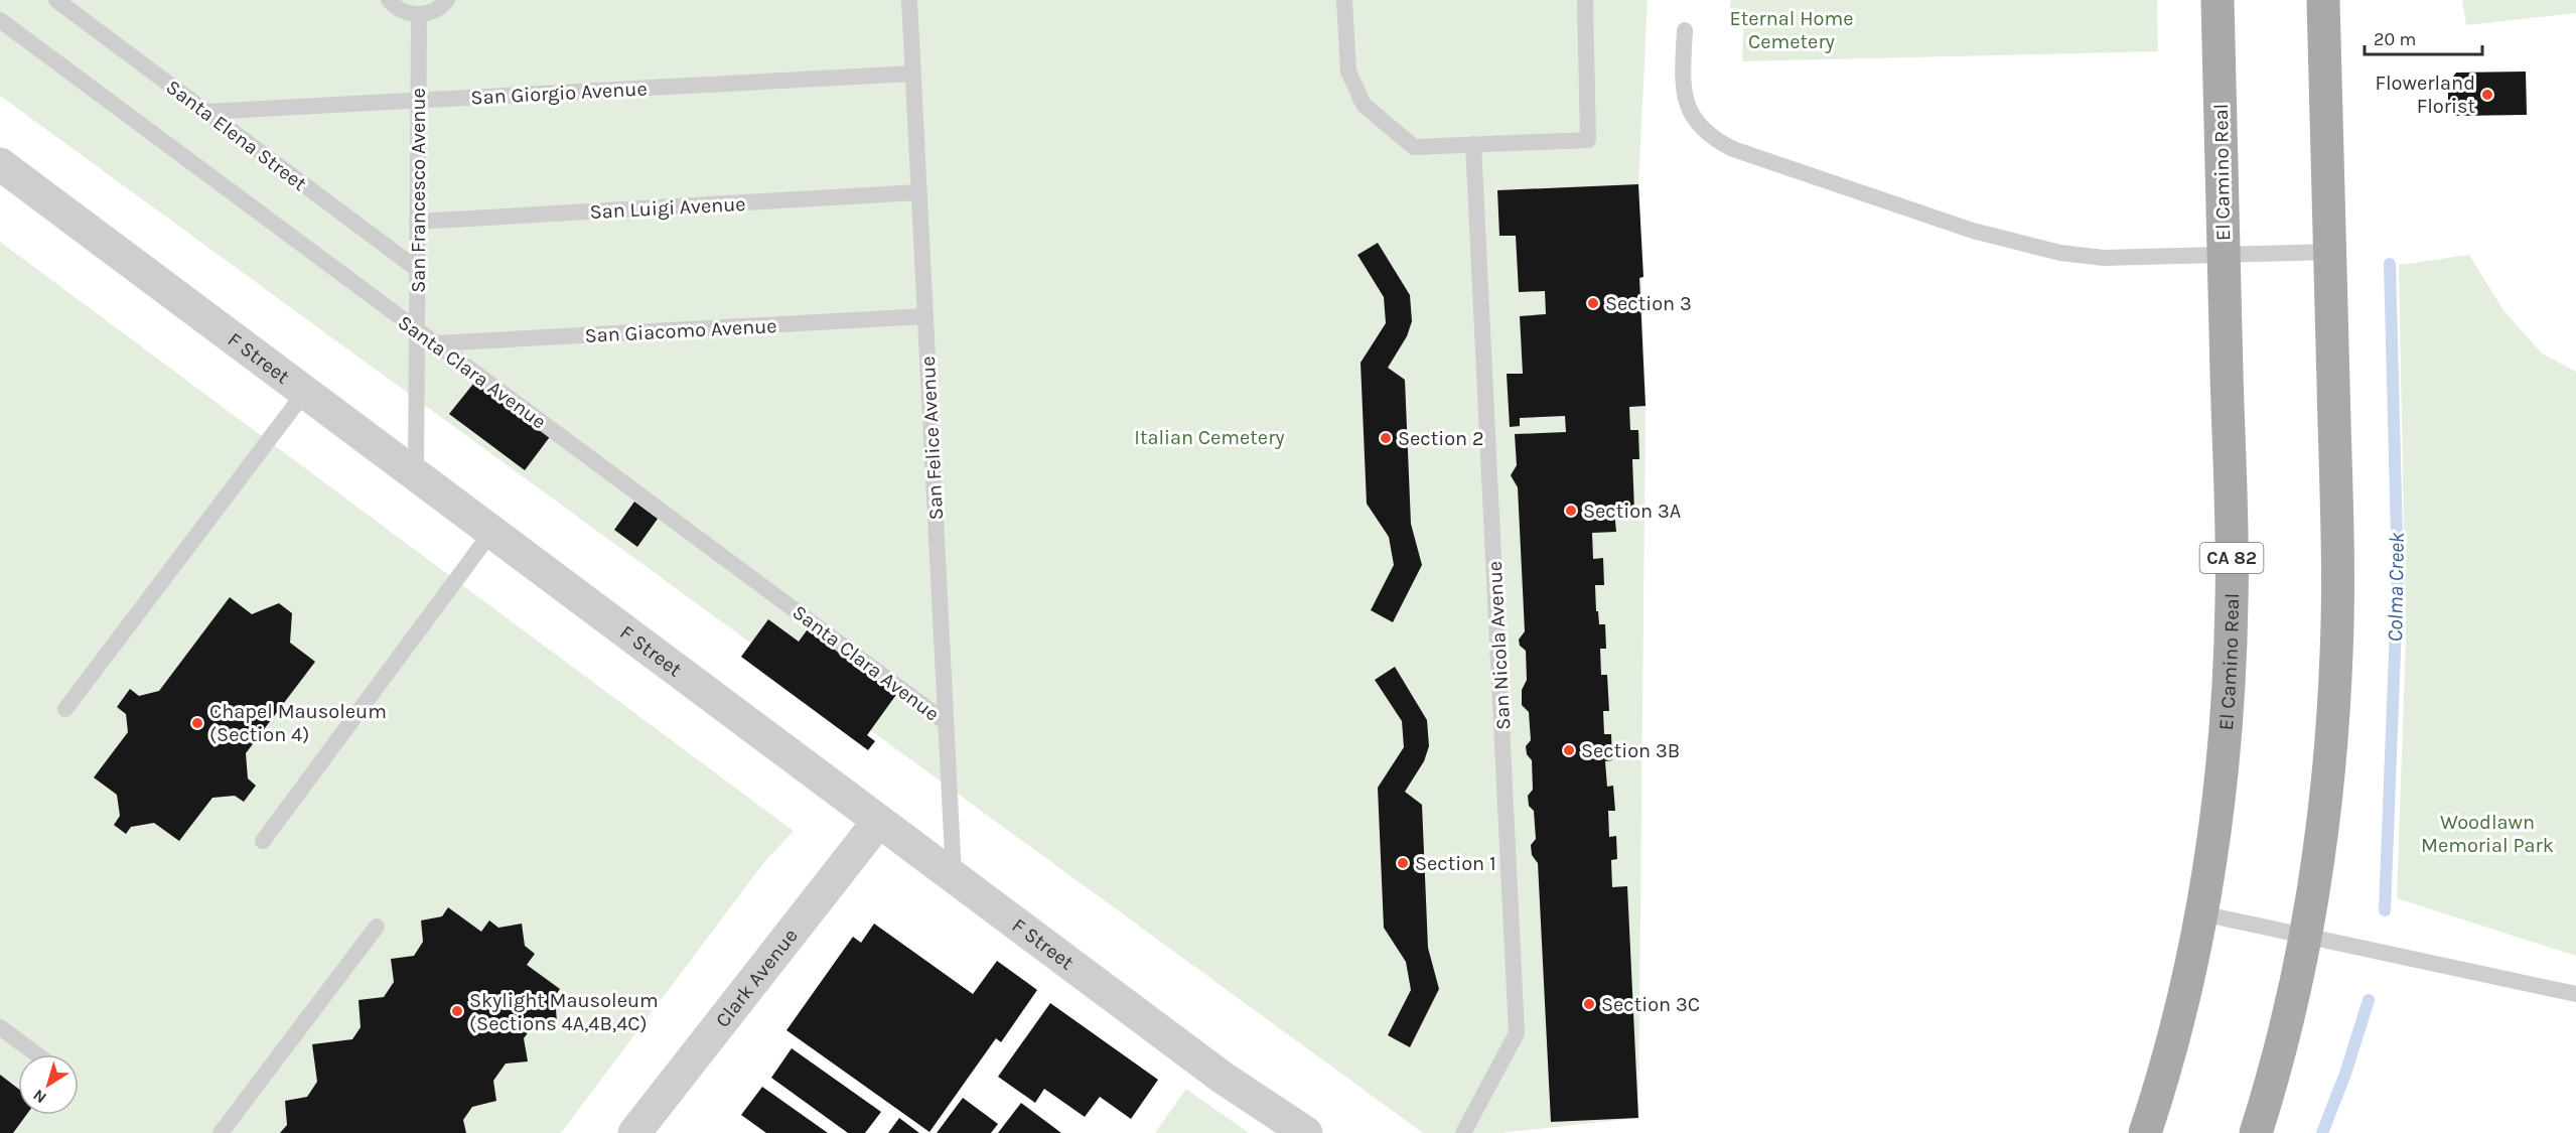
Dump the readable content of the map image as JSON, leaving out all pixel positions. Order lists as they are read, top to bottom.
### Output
{
  "streets": {
    "main road": ["El Camino Real", "CA 82"],
    "street": ["F Street", "Clark Avenue"],
    "lane": [
      "San Giorgio Avenue",
      "Santa Elena Street",
      "San Francesco Avenue",
      "San Luigi Avenue",
      "San Giacomo Avenue",
      "Santa Clara Avenue",
      "San Felice Avenue",
      "San Nicola Avenue"
    ]
  },
  "crossings": [
    ["San Giorgio Avenue", "Santa Elena Street"],
    ["San Giorgio Avenue", "San Francesco Avenue"],
    ["San Giorgio Avenue", "San Felice Avenue"],
    ["Santa Elena Street", "San Francesco Avenue"],
    ["San Francesco Avenue", "San Luigi Avenue"],
    ["San Francesco Avenue", "F Street"],
    ["San Francesco Avenue", "Santa Clara Avenue"],
    ["San Luigi Avenue", "San Felice Avenue"],
    ["San Giacomo Avenue", "Santa Clara Avenue"],
    ["San Giacomo Avenue", "San Felice Avenue"],
    ["F Street", "San Felice Avenue"],
    ["F Street", "Clark Avenue"],
    ["Santa Clara Avenue", "San Felice Avenue"]
  ],
  "water": ["Colma Creek"],
  "parks": ["Eternal Home Cemetery", "Italian Cemetery", "Woodlawn Memorial Park"],
  "places": [
    "Flowerland Florist",
    "Section 3",
    "Section 2",
    "Section 3A",
    "Chapel Mausoleum (Section 4)",
    "Section 3B",
    "Section 1",
    "Section 3C",
    "Skylight Mausoleum (Sections 4A,4B,4C)"
  ],
  "scale_bar": "20 m",
  "north": "bottom left"
}
